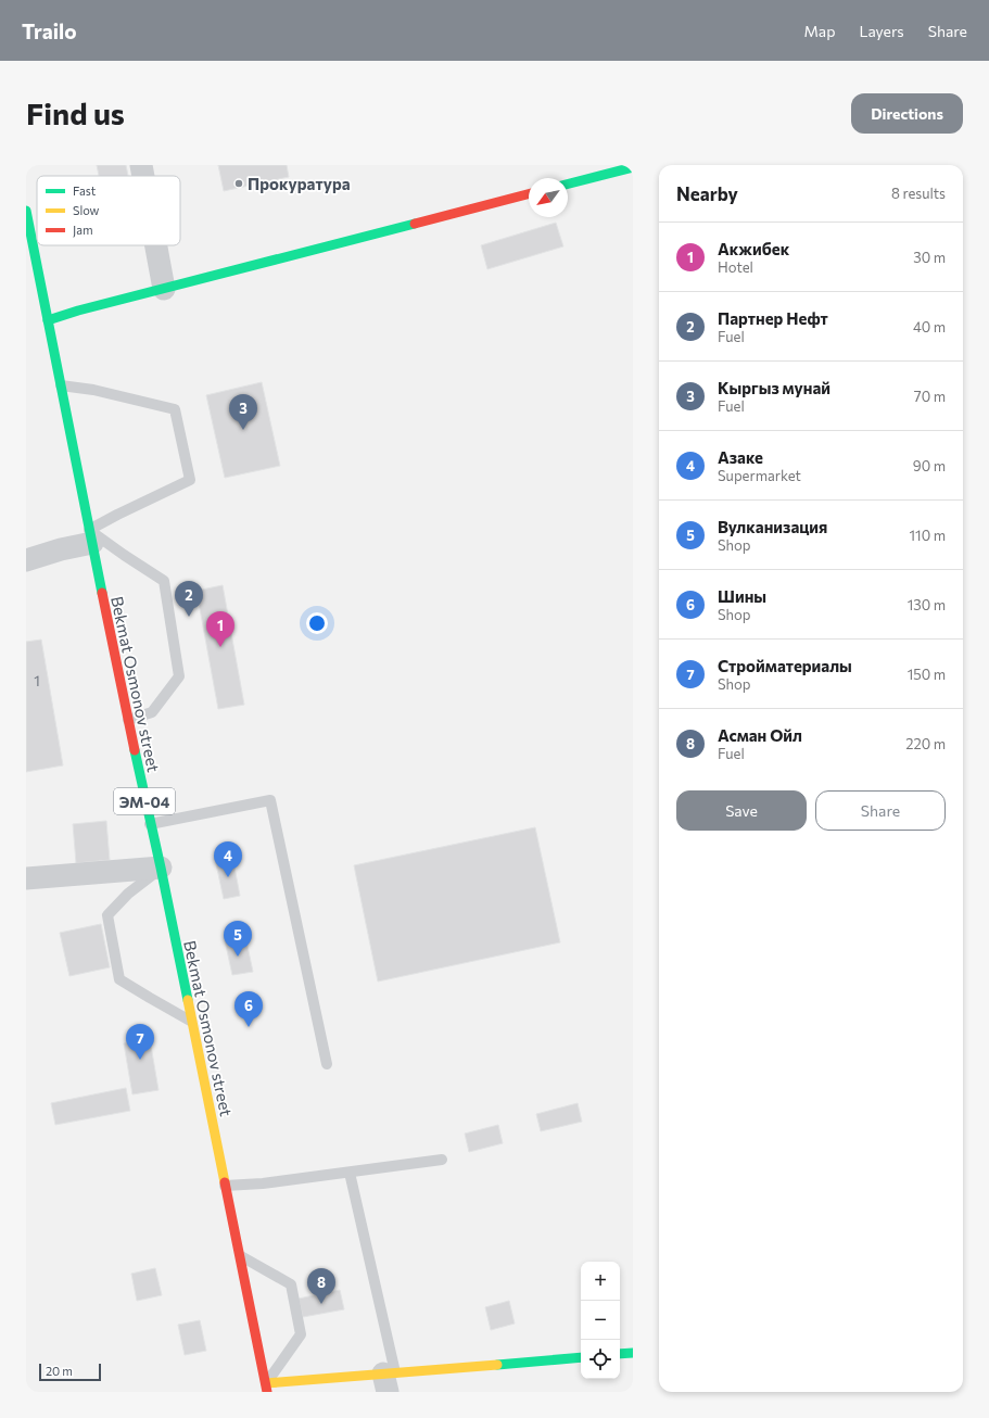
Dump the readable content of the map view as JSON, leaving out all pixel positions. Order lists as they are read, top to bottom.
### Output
{
  "streets": {
    "main road": ["Bekmat Osmonov street", "ЭМ-04"]
  },
  "places": ["Прокуратура"],
  "house_numbers": ["1"],
  "legend": ["Fast", "Slow", "Jam"],
  "scale_bar": "20 m",
  "north": "bottom left",
  "page": {
    "header": "Trailo",
    "nav": ["Map", "Layers", "Share"],
    "buttons": [
      "Directions",
      ["Save", "Share"]
    ],
    "title": "Find us",
    "heading": ["Nearby", "8 results"],
    "list": [
      {
        "mark": "1",
        "name": "Акжибек",
        "note": "Hotel",
        "value": "30 m"
      },
      {
        "mark": "2",
        "name": "Партнер Нефт",
        "note": "Fuel",
        "value": "40 m"
      },
      {
        "mark": "3",
        "name": "Кыргыз мунай",
        "note": "Fuel",
        "value": "70 m"
      },
      {
        "mark": "4",
        "name": "Азаке",
        "note": "Supermarket",
        "value": "90 m"
      },
      {
        "mark": "5",
        "name": "Вулканизация",
        "note": "Shop",
        "value": "110 m"
      },
      {
        "mark": "6",
        "name": "Шины",
        "note": "Shop",
        "value": "130 m"
      },
      {
        "mark": "7",
        "name": "Стройматериалы",
        "note": "Shop",
        "value": "150 m"
      },
      {
        "mark": "8",
        "name": "Асман Ойл",
        "note": "Fuel",
        "value": "220 m"
      }
    ],
    "pins": [
      "3",
      "2",
      "1",
      "4",
      "5",
      "6",
      "7",
      "8"
    ],
    "map_buttons": ["+", "−"],
    "scale": "20 m"
  }
}
